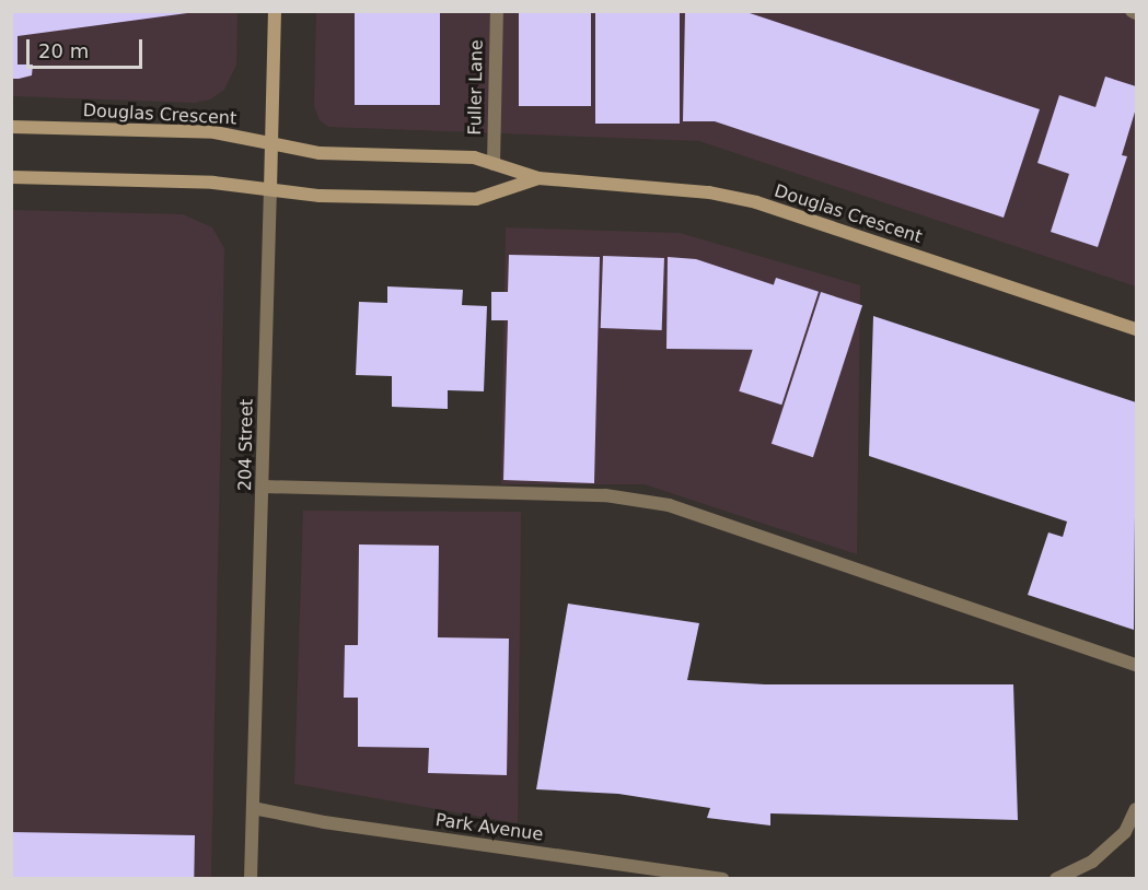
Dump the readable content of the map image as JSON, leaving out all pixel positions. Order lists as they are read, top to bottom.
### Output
{
  "streets": {
    "main road": ["Douglas Crescent", "204 Street"],
    "street": ["Fuller Lane", "Park Avenue"]
  },
  "crossings": [
    ["Fuller Lane", "Douglas Crescent"],
    ["Douglas Crescent", "204 Street"],
    ["204 Street", "Park Avenue"]
  ],
  "scale_bar": "20 m"
}
